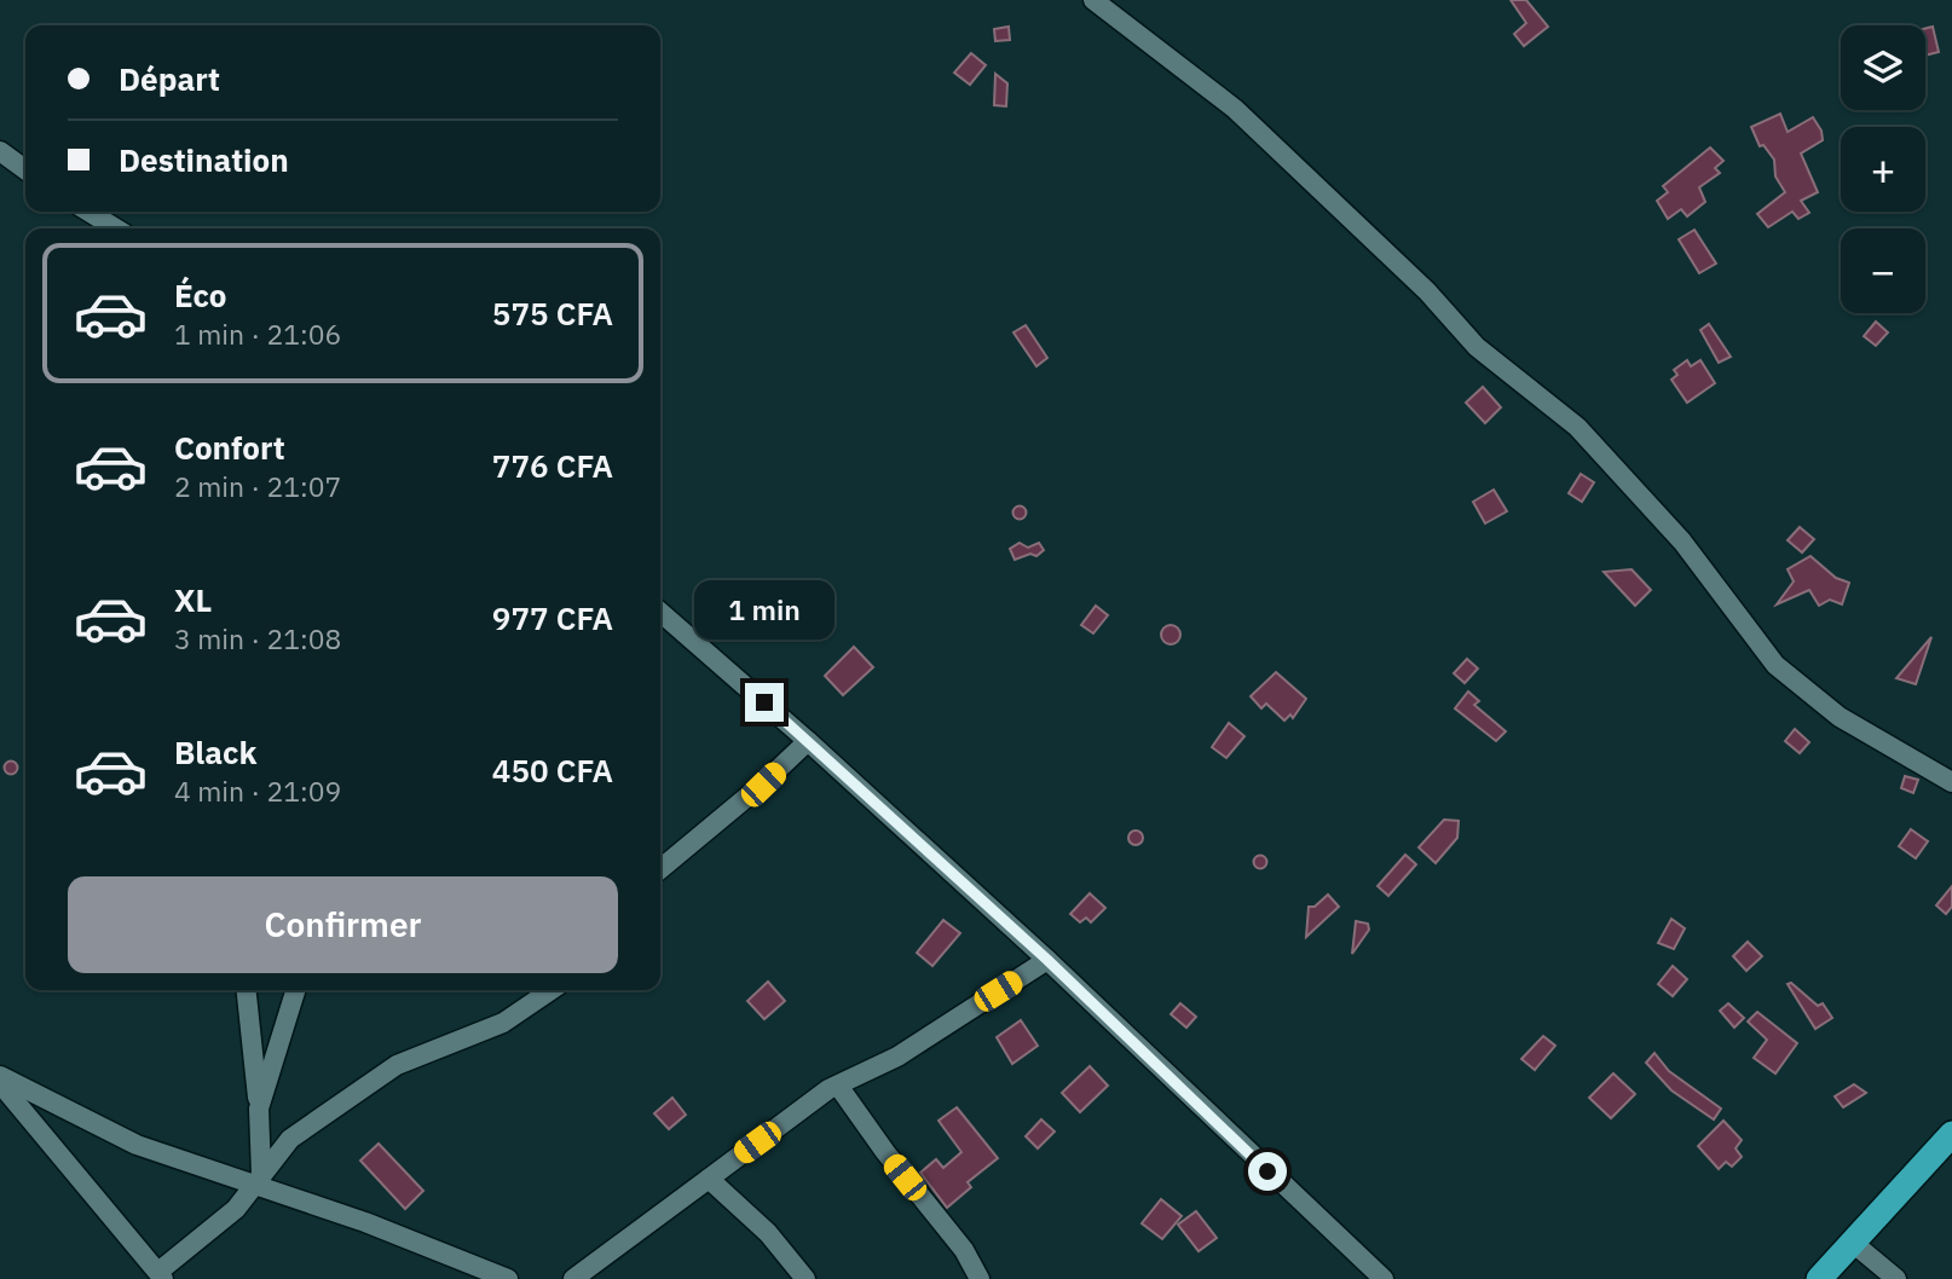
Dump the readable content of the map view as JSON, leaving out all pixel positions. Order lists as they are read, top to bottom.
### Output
{
  "page": {
    "map_buttons": ["+", "−"],
    "banner": ["Départ", "Destination"],
    "list": [
      {
        "name": "Éco",
        "note": "1 min · 21:06",
        "value": "575 CFA"
      },
      {
        "name": "Confort",
        "note": "2 min · 21:07",
        "value": "776 CFA"
      },
      {
        "name": "XL",
        "note": "3 min · 21:08",
        "value": "977 CFA"
      },
      {
        "name": "Black",
        "note": "4 min · 21:09",
        "value": "450 CFA"
      }
    ],
    "bubble": "1 min",
    "buttons": "Confirmer"
  }
}
